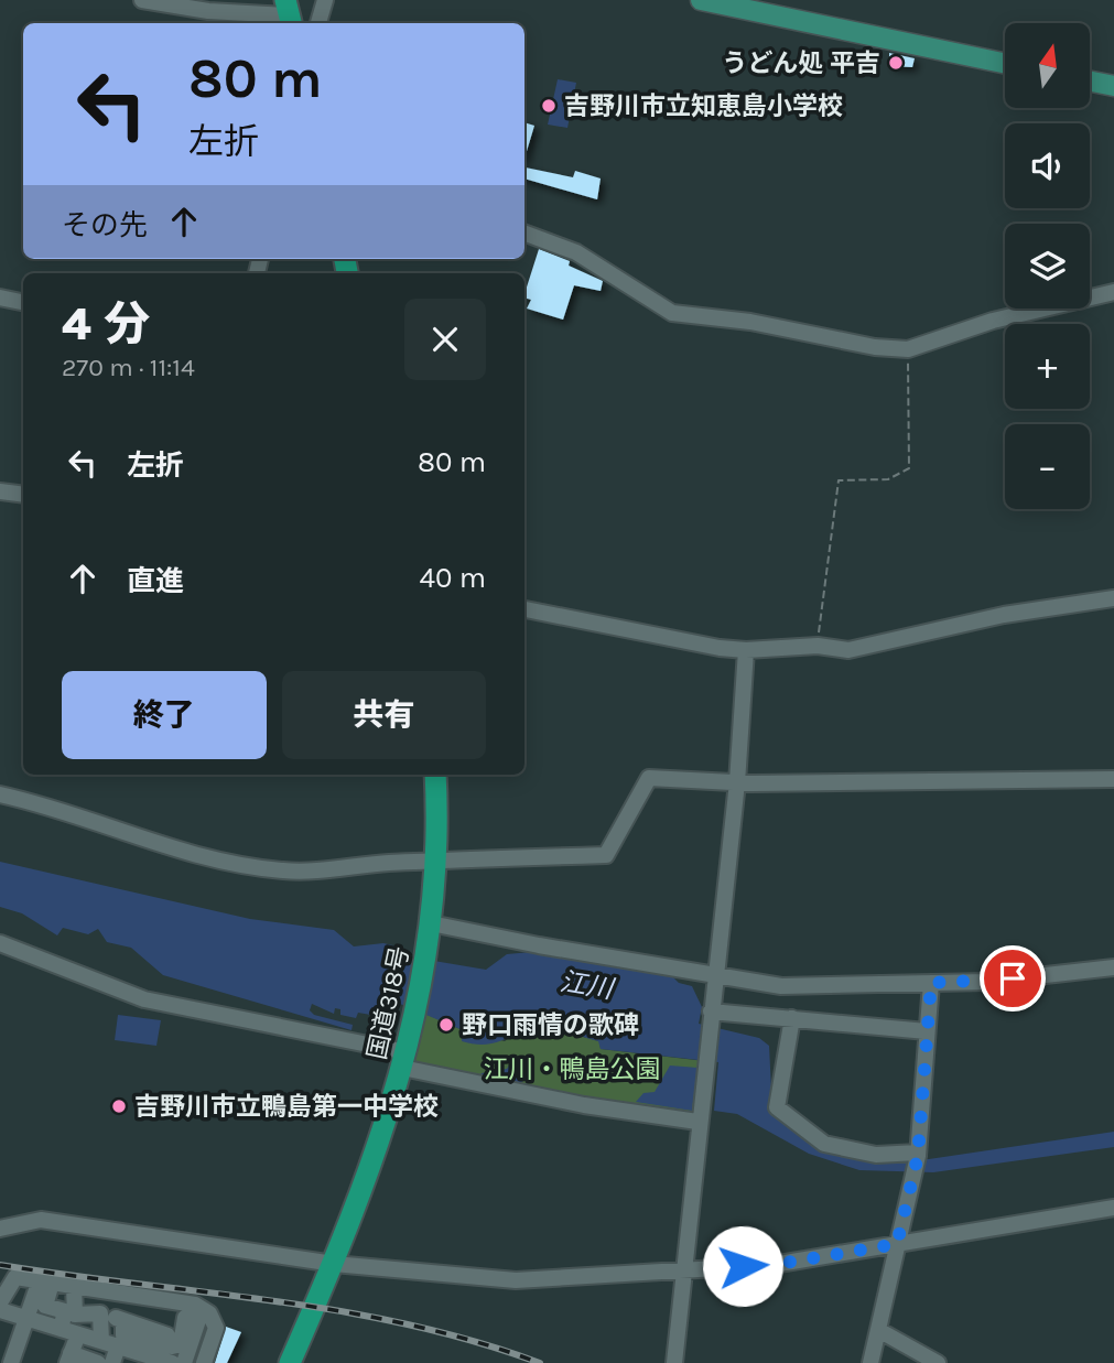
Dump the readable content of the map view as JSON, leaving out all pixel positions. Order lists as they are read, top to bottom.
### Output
{
  "streets": {
    "highway": ["国道318号"]
  },
  "water": ["江川"],
  "parks": ["江川・鴨島公園"],
  "places": [
    "うどん処 平吉",
    "吉野川市立知恵島小学校",
    "野口雨情の歌碑",
    "吉野川市立鴨島第一中学校"
  ],
  "north": "top",
  "page": {
    "map_buttons": ["+", "−"],
    "turn": ["80 m", "左折"],
    "then": "その先",
    "heading": ["4 分", "270 m · 11:14"],
    "list": [
      {
        "name": "左折",
        "value": "80 m"
      },
      {
        "name": "直進",
        "value": "40 m"
      }
    ],
    "buttons": ["終了", "共有"]
  }
}
